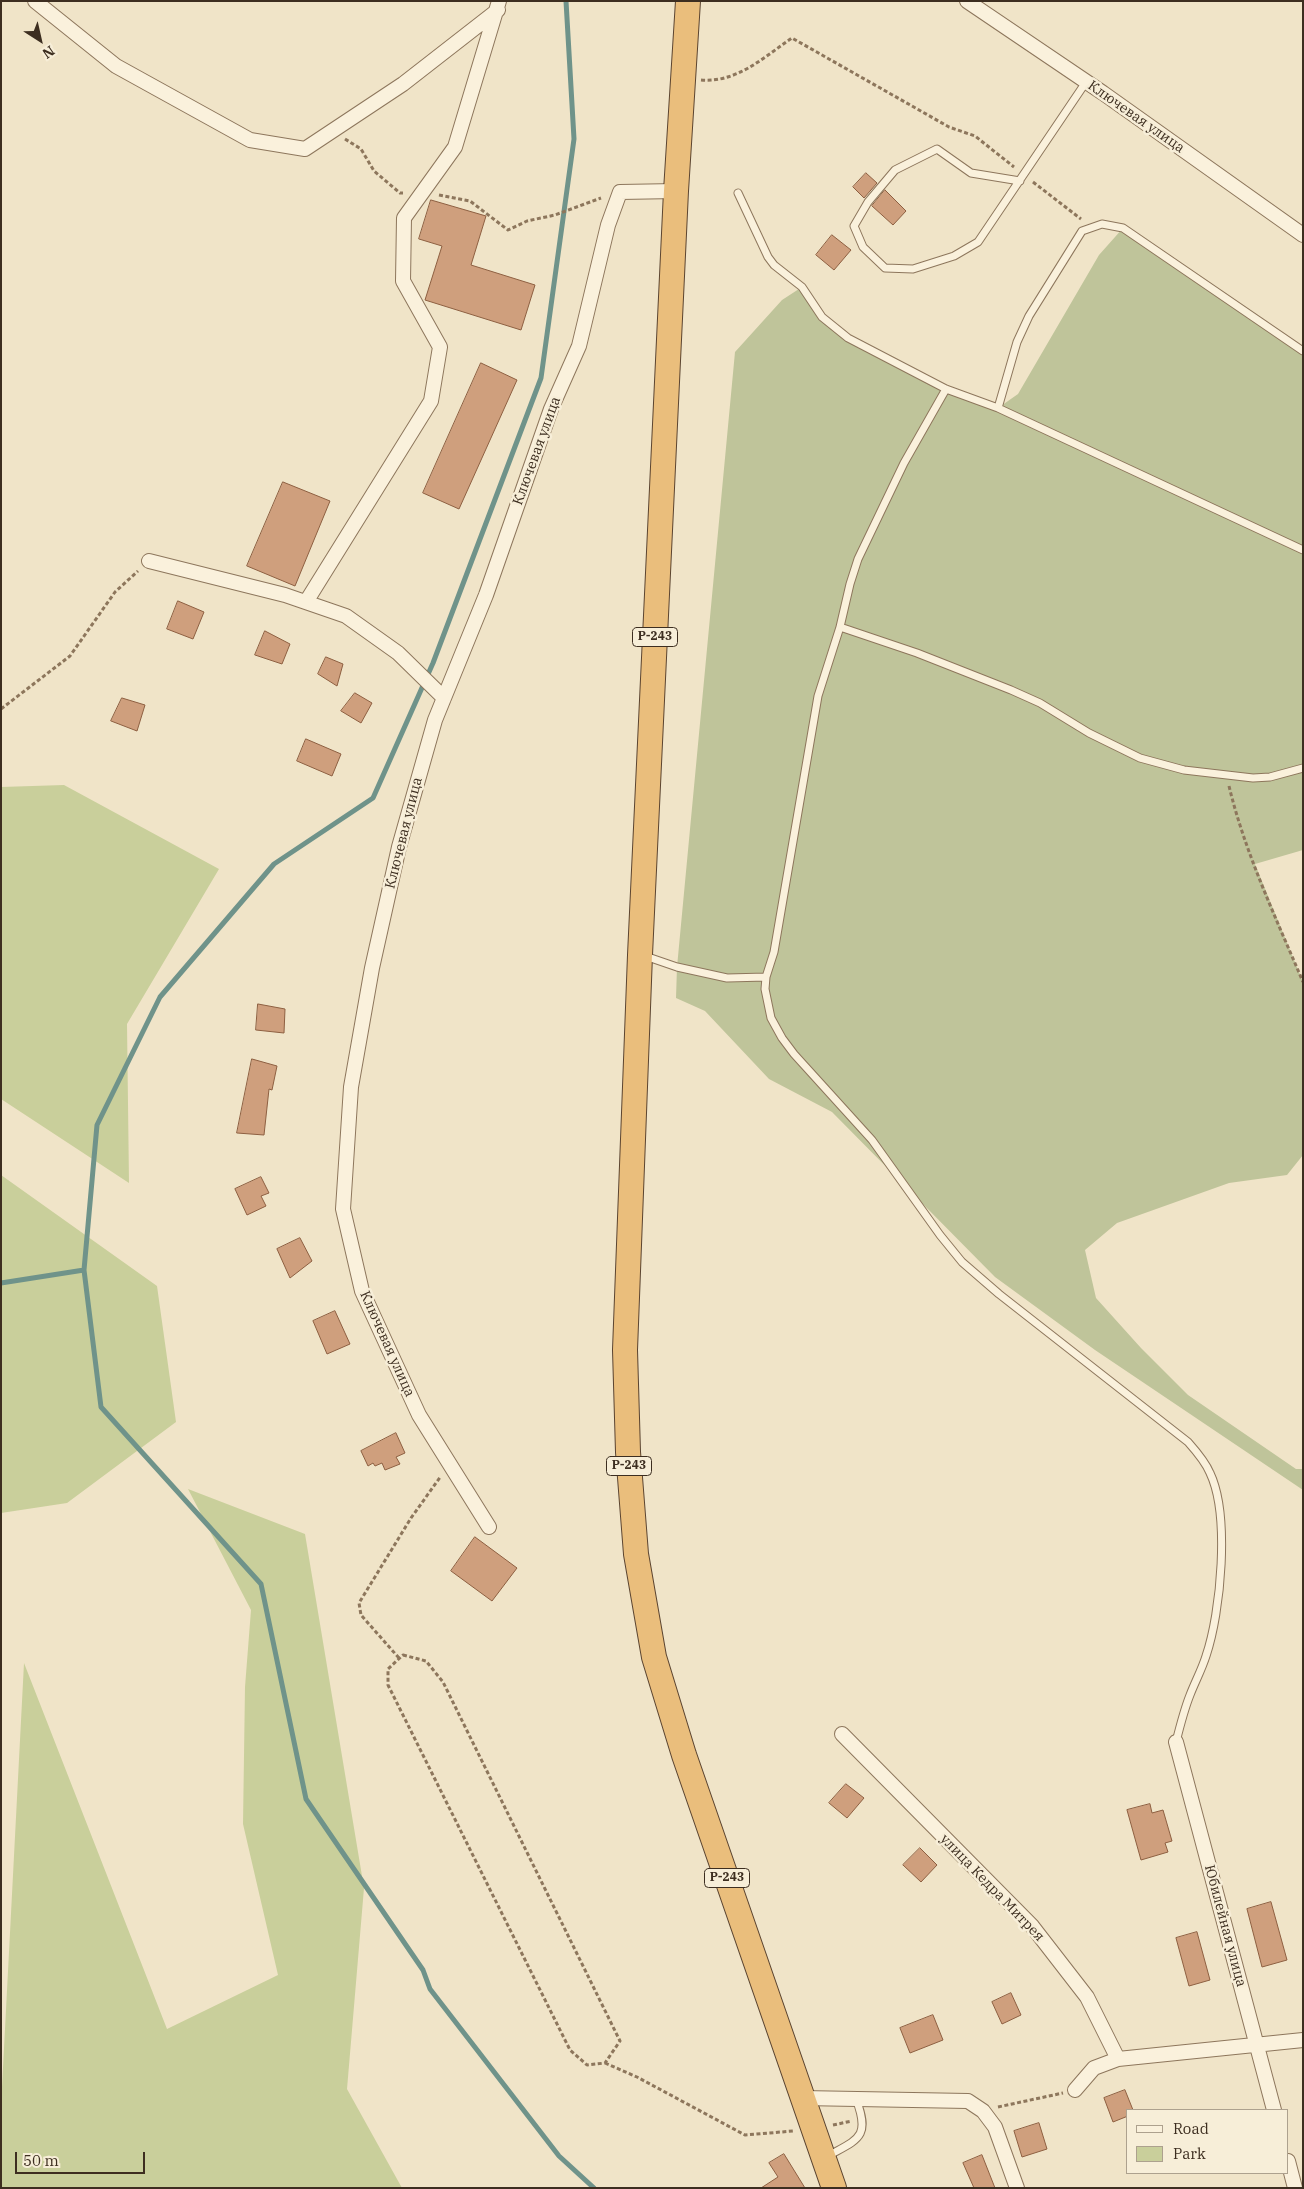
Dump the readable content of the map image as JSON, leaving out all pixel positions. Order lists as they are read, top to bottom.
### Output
{
  "streets": {
    "highway": ["Р-243"],
    "street": ["Ключевая улица", "улица Кедра Митрея", "Юбилейная улица"]
  },
  "legend": ["Road", "Park"],
  "scale_bar": "50 m",
  "north": "bottom right"
}
